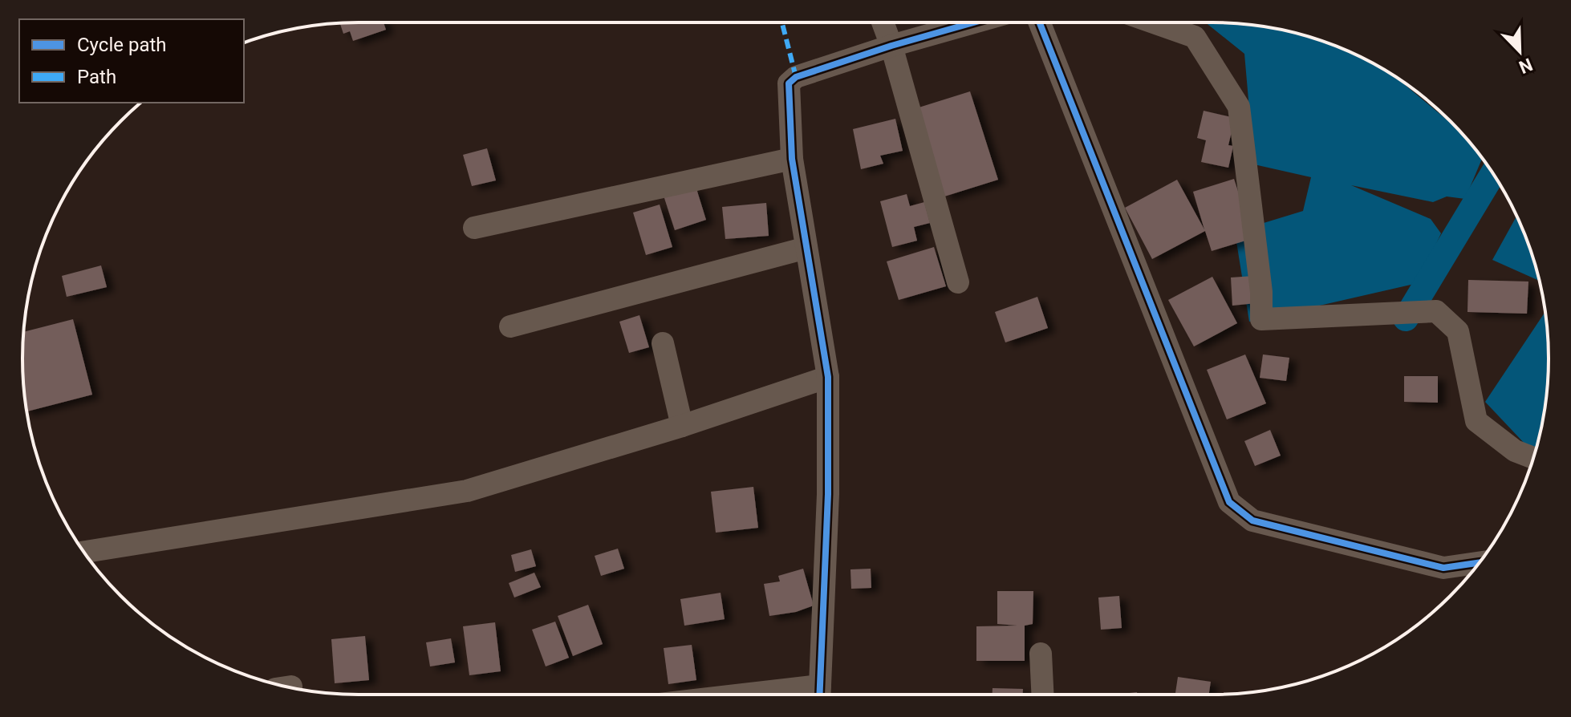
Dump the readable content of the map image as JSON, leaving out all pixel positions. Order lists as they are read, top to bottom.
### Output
{
  "legend": ["Cycle path", "Path"],
  "north": "bottom right"
}
